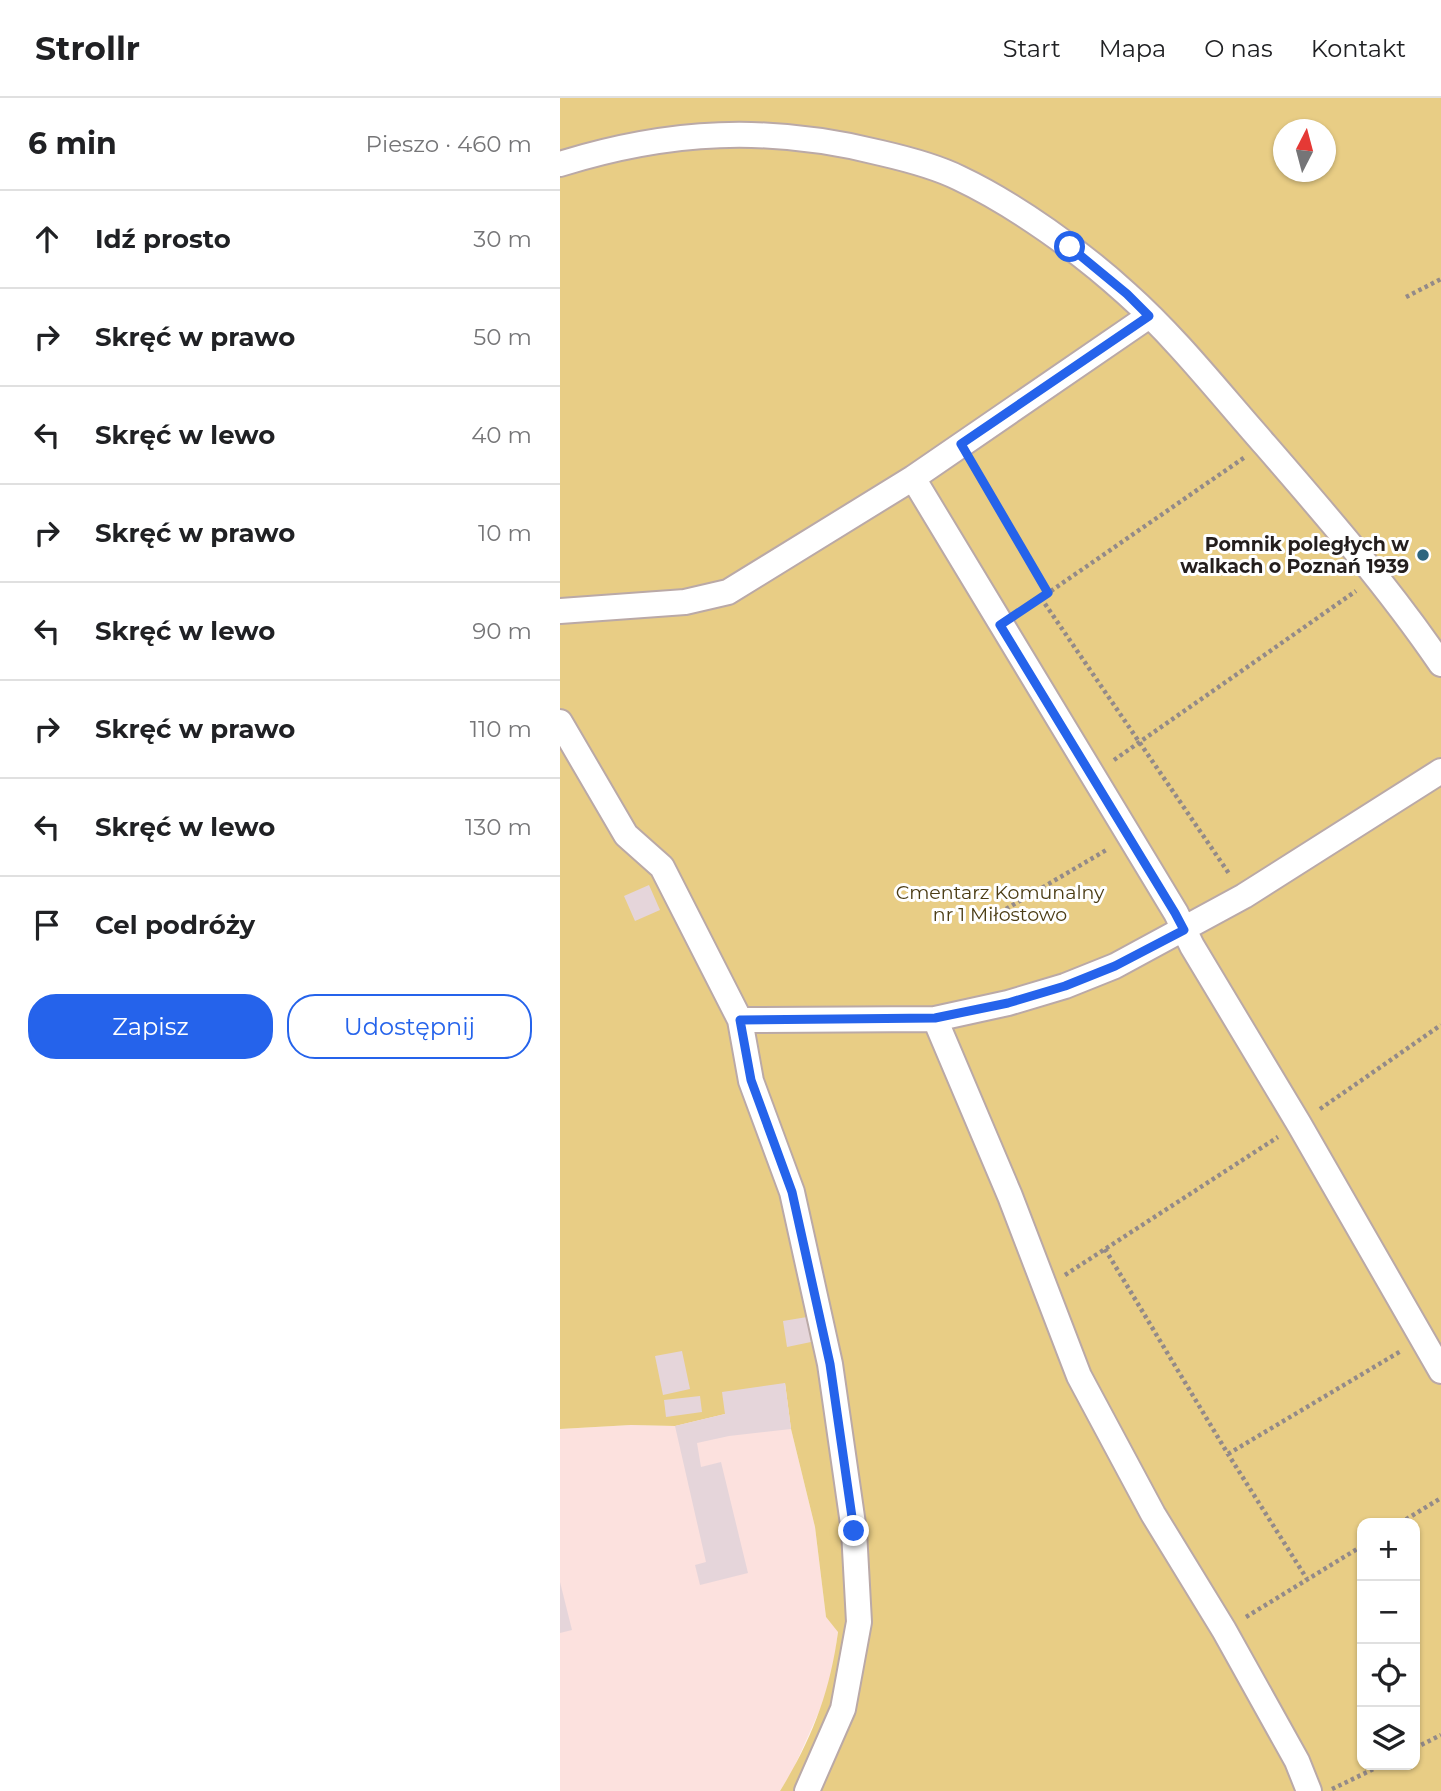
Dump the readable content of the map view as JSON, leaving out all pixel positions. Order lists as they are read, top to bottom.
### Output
{
  "parks": ["Cmentarz Komunalny nr 1 Miłostowo"],
  "places": ["Pomnik poległych w walkach o Poznań 1939"],
  "north": "top",
  "page": {
    "header": "Strollr",
    "nav": [
      "Start",
      "Mapa",
      "O nas",
      "Kontakt"
    ],
    "heading": ["6 min", "Pieszo · 460 m"],
    "list": [
      ["Idź prosto", "30 m"],
      ["Skręć w prawo", "50 m"],
      ["Skręć w lewo", "40 m"],
      ["Skręć w prawo", "10 m"],
      ["Skręć w lewo", "90 m"],
      ["Skręć w prawo", "110 m"],
      ["Skręć w lewo", "130 m"],
      "Cel podróży"
    ],
    "buttons": ["Zapisz", "Udostępnij"],
    "map_buttons": ["+", "−"]
  }
}
